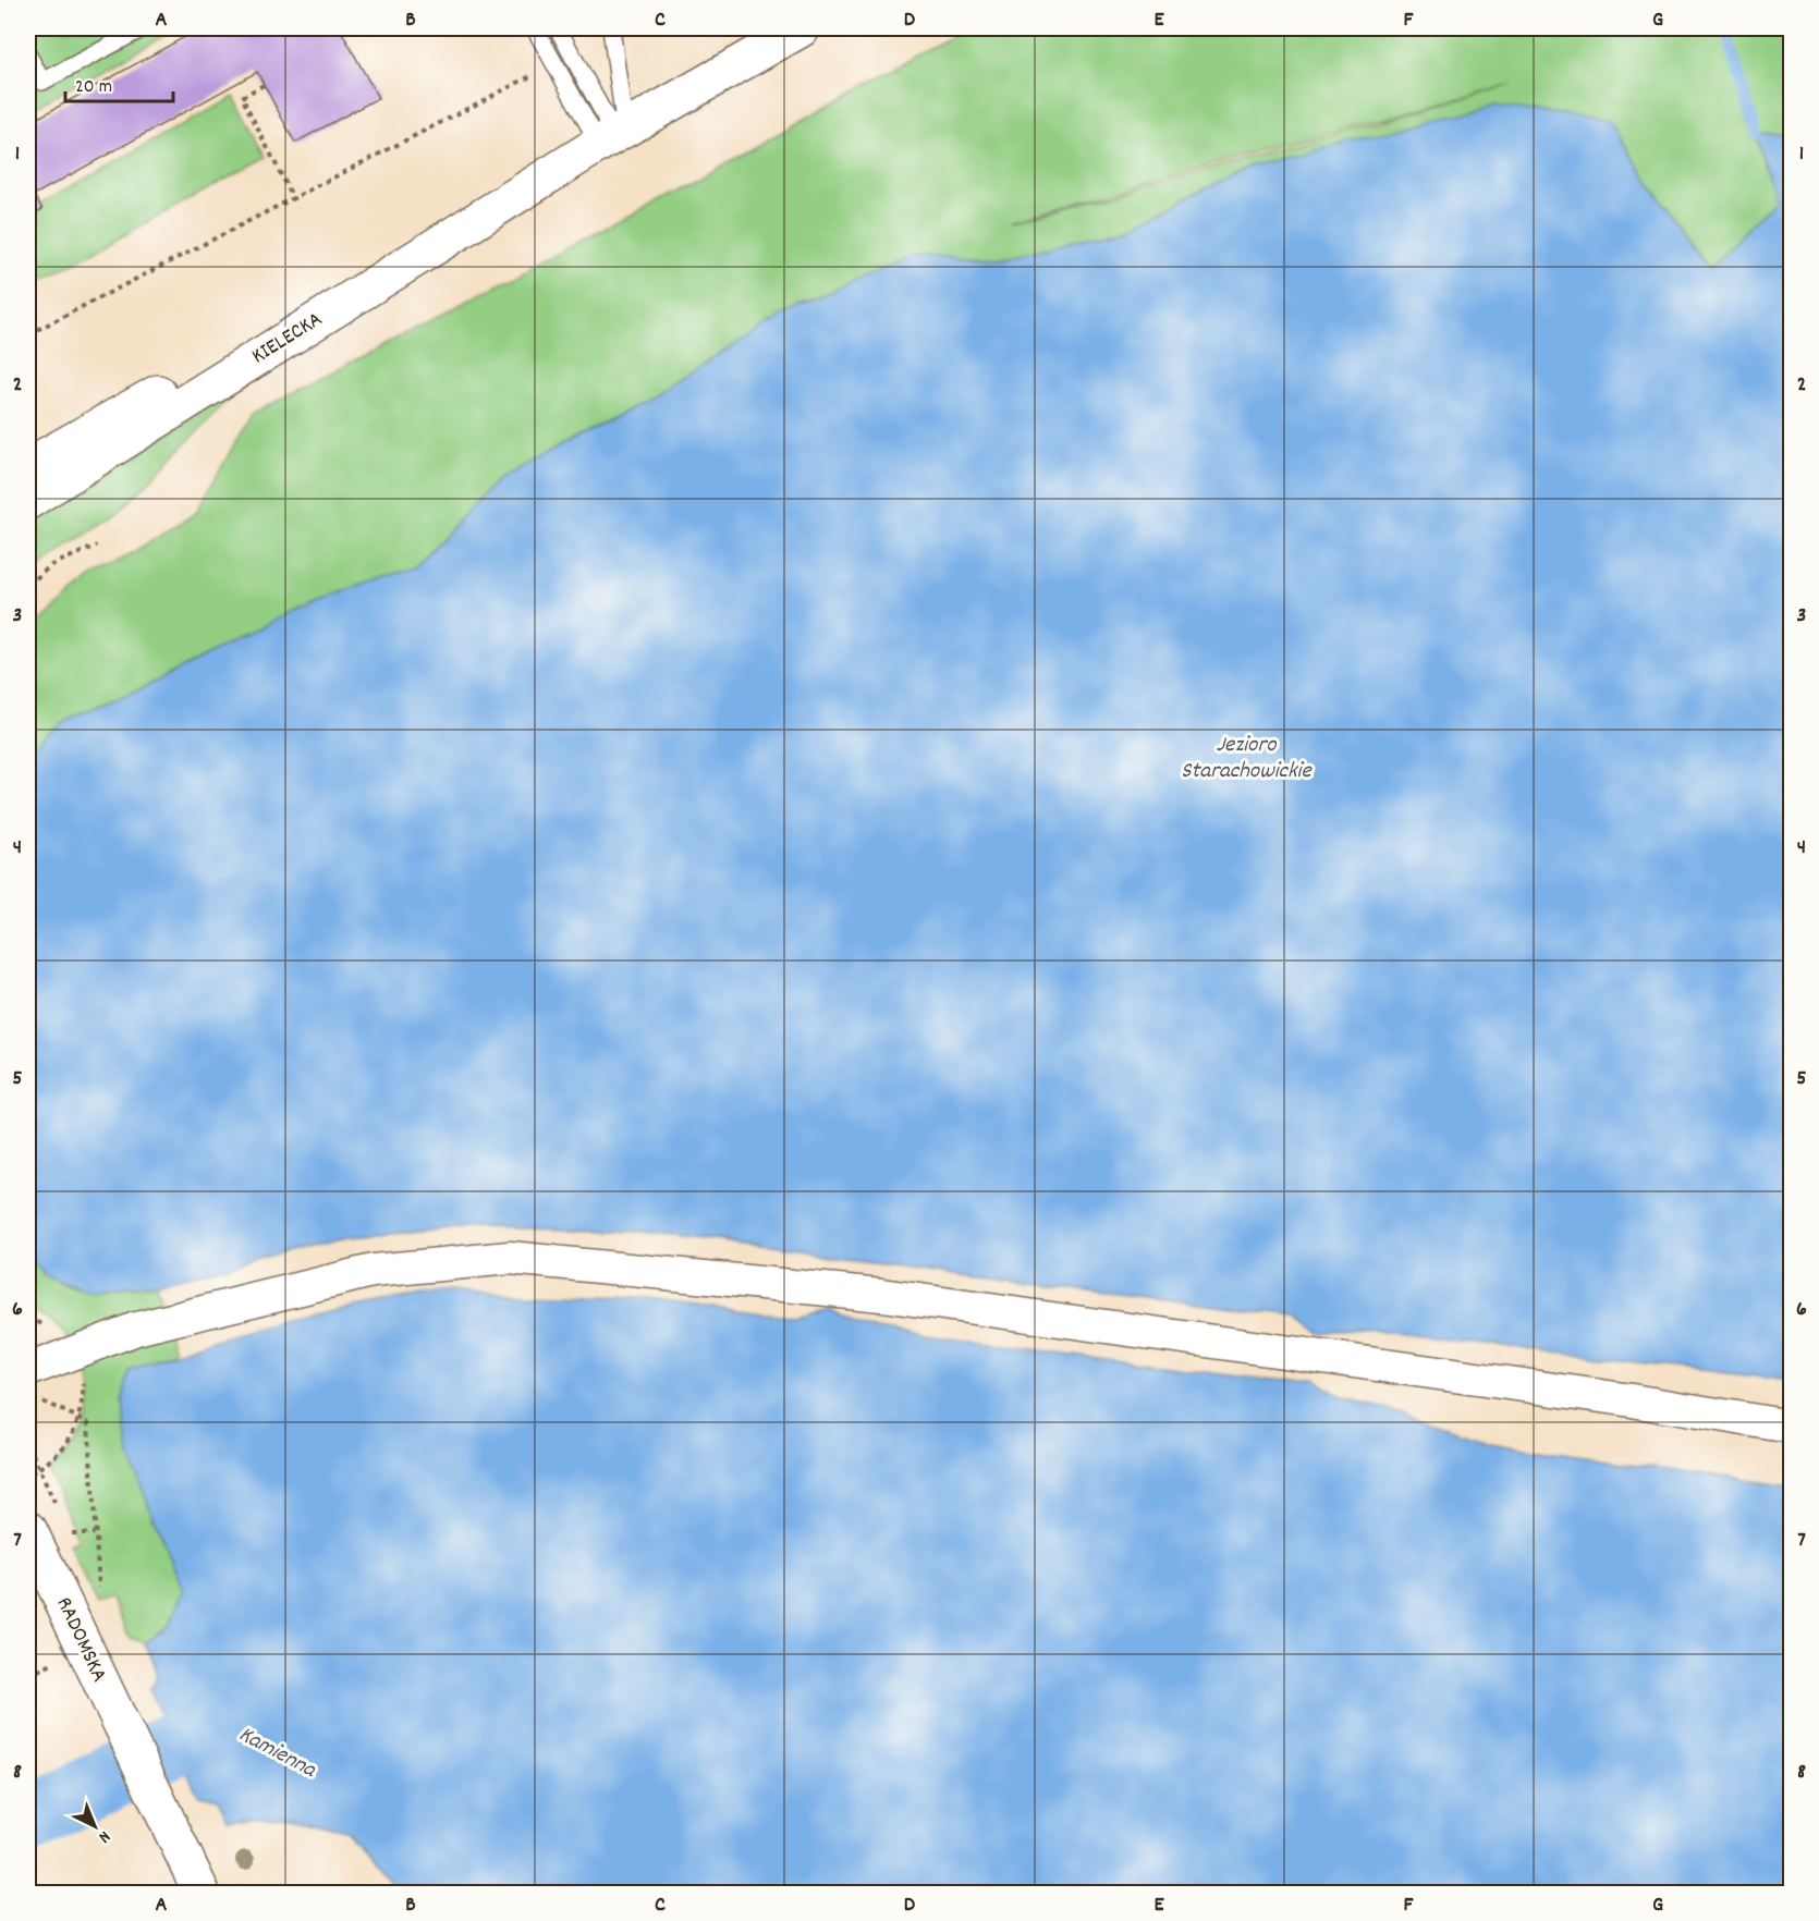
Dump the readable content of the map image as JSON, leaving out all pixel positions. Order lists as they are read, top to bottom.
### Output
{
  "streets": {
    "main road": ["KIELECKA", "RADOMSKA"]
  },
  "water": ["Jezioro Starachowickie", "Kamienna"],
  "scale_bar": "20 m",
  "north": "bottom right",
  "grid": {
    "columns": [
      "A",
      "B",
      "C",
      "D",
      "E",
      "F",
      "G"
    ],
    "rows": [
      "1",
      "2",
      "3",
      "4",
      "5",
      "6",
      "7",
      "8"
    ]
  }
}
